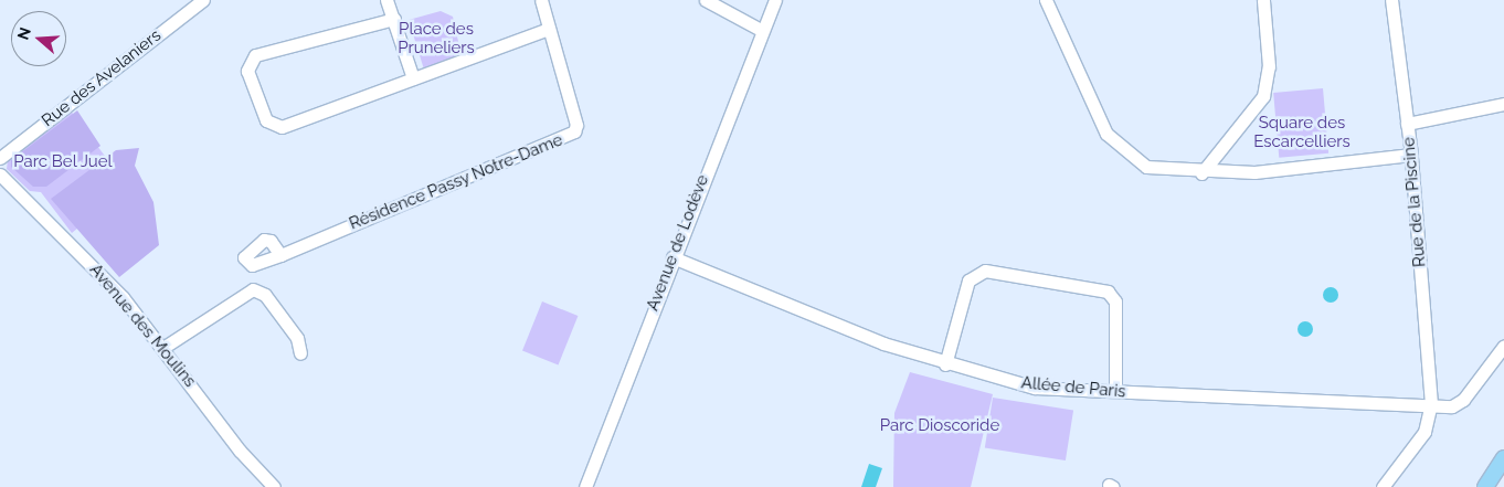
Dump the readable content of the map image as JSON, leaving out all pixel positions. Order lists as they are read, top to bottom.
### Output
{
  "streets": {
    "street": [
      "Rue des Avelaniers",
      "Résidence Passy Notre-Dame",
      "Rue de la Piscine",
      "Avenue de Lodève",
      "Avenue des Moulins",
      "Allée de Paris"
    ]
  },
  "crossings": [
    ["Rue de la Piscine", "Allée de Paris"],
    ["Avenue de Lodève", "Allée de Paris"]
  ],
  "parks": [
    "Place des Pruneliers",
    "Square des Escarcelliers",
    "Parc Bel Juel",
    "Parc Dioscoride"
  ],
  "north": "left"
}
